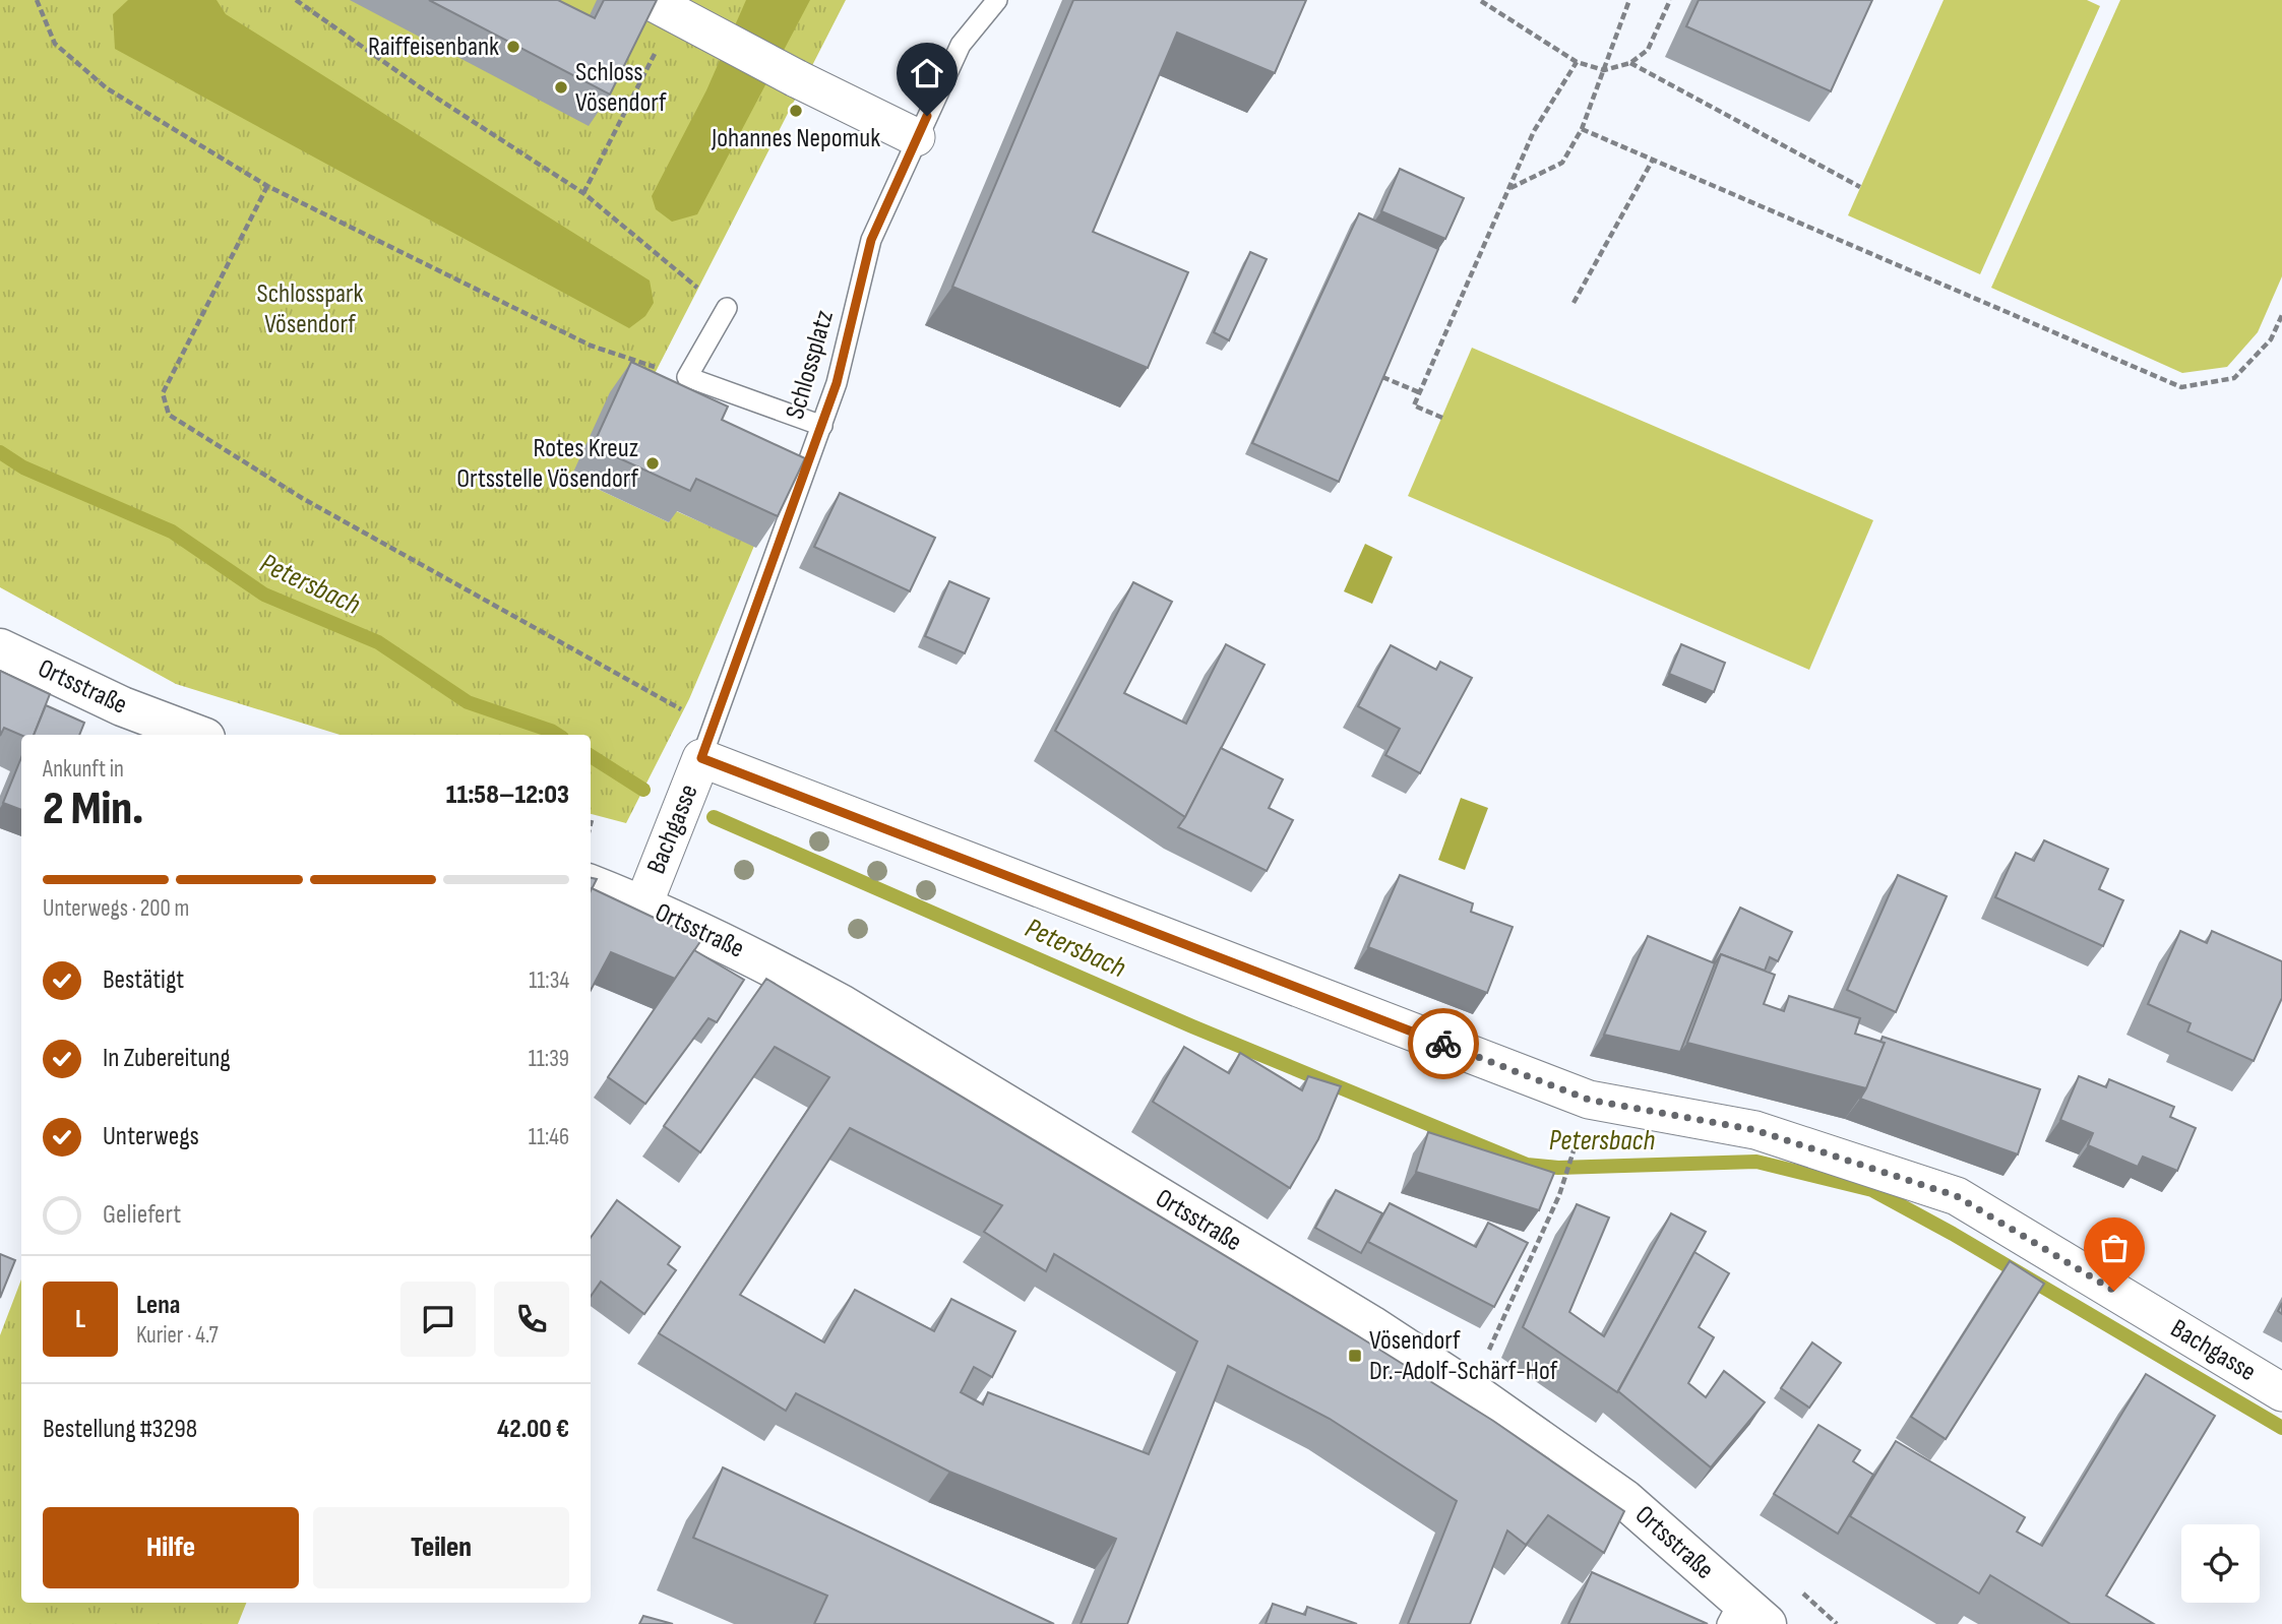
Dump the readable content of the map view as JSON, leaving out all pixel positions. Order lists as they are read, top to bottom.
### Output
{
  "streets": {
    "street": ["Ortsstraße", "Bachgasse"],
    "lane": ["Schlossplatz"]
  },
  "crossings": [
    ["Schlossplatz", "Bachgasse"],
    ["Ortsstraße", "Bachgasse"]
  ],
  "water": ["Petersbach"],
  "parks": ["Schlosspark Vösendorf"],
  "places": {
    "other": [
      "Raiffeisenbank",
      "Schloss Vösendorf",
      "Johannes Nepomuk",
      "Rotes Kreuz Ortsstelle Vösendorf"
    ],
    "transit": ["Vösendorf Dr.-Adolf-Schärf-Hof"]
  },
  "page": {
    "heading": ["2 Min.", "Ankunft in", "11:58–12:03"],
    "panel": [
      "Lena",
      "Kurier · 4.7",
      "Bestellung #3298",
      "42.00 €"
    ],
    "bar": "Unterwegs · 200 m",
    "list": [
      ["Bestätigt", "11:34"],
      ["In Zubereitung", "11:39"],
      ["Unterwegs", "11:46"],
      "Geliefert"
    ],
    "round": "L",
    "buttons": ["Hilfe", "Teilen"]
  }
}
